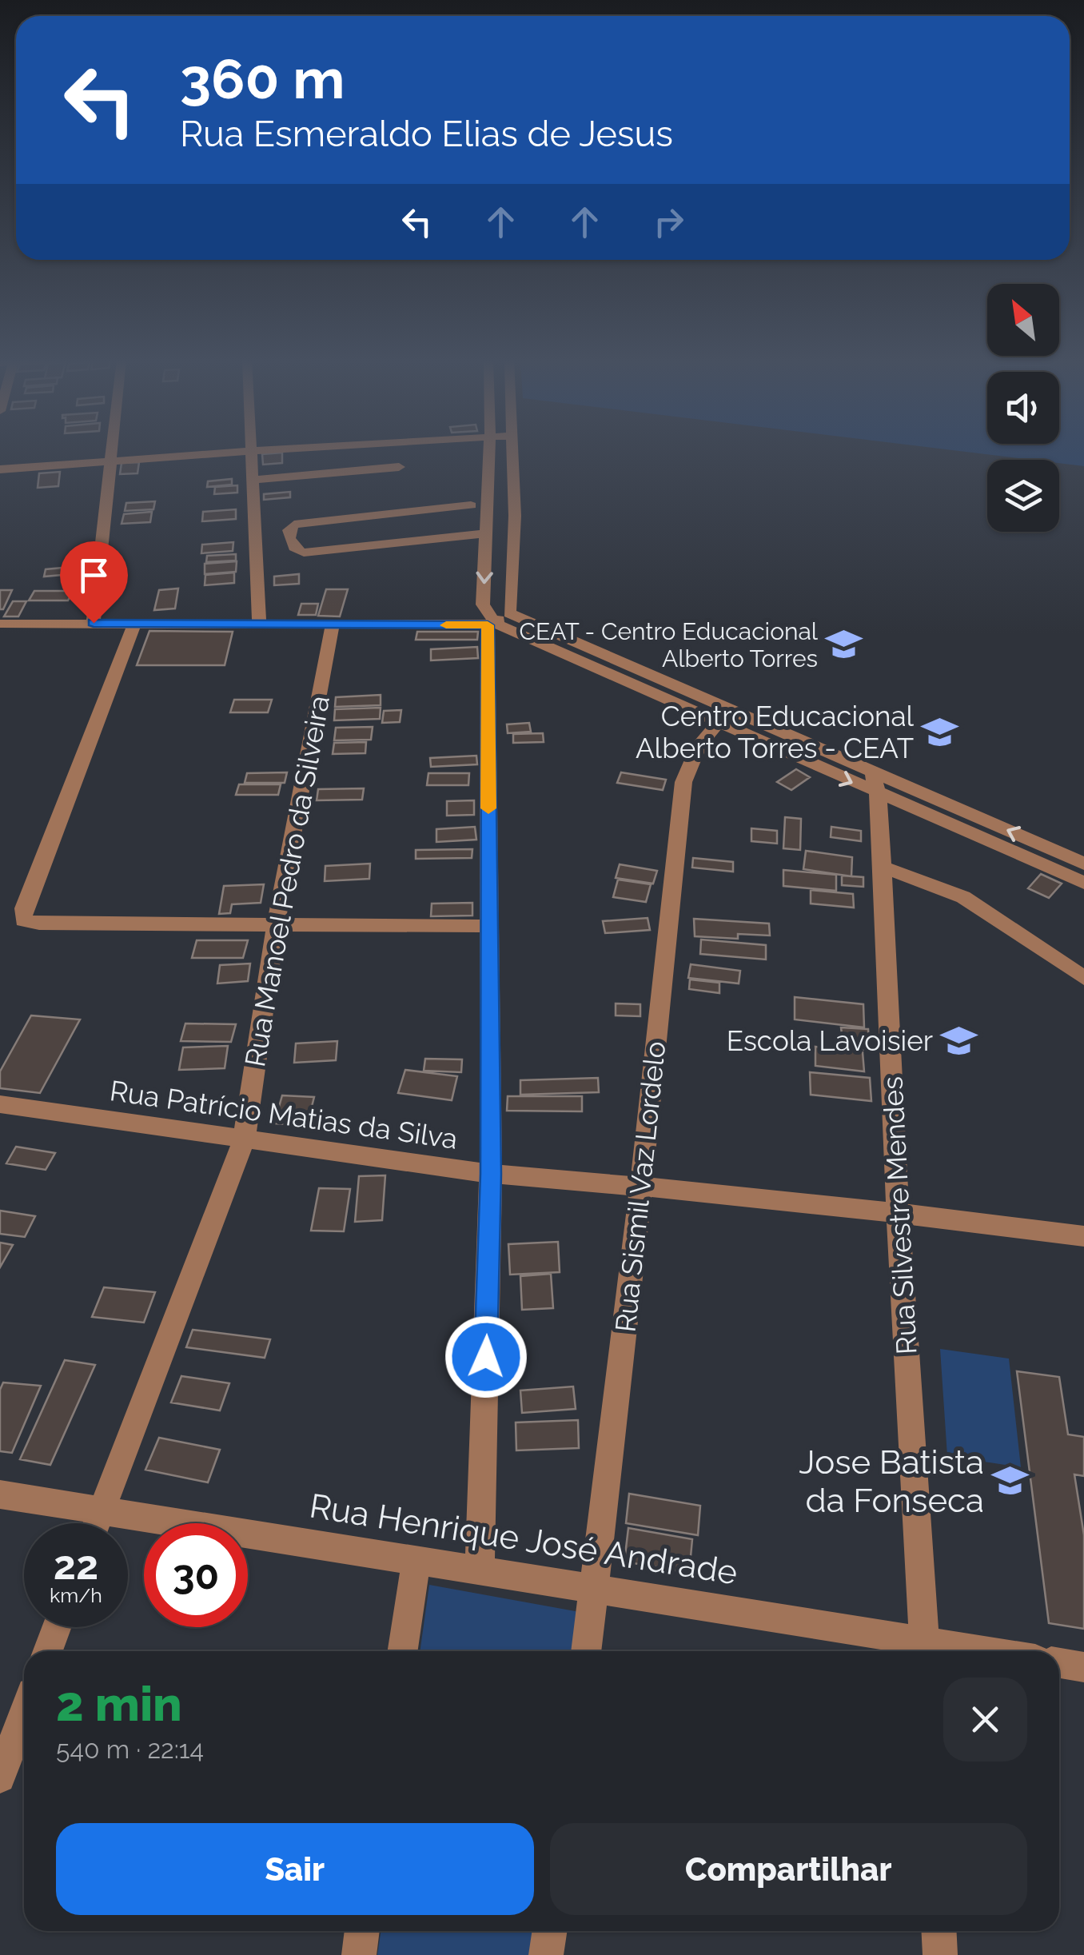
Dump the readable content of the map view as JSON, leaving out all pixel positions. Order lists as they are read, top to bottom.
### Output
{
  "streets": {
    "street": [
      "Rua Manoel Pedro da Silveira",
      "Rua Patrício Matias da Silva",
      "Rua Sismil Vaz Lordelo",
      "Rua Silvestre Mendes",
      "Rua Henrique José Andrade"
    ]
  },
  "crossings": [
    ["Rua Manoel Pedro da Silveira", "Rua Patrício Matias da Silva"],
    ["Rua Manoel Pedro da Silveira", "Rua Henrique José Andrade"],
    ["Rua Patrício Matias da Silva", "Rua Sismil Vaz Lordelo"],
    ["Rua Patrício Matias da Silva", "Rua Silvestre Mendes"],
    ["Rua Sismil Vaz Lordelo", "Rua Henrique José Andrade"],
    ["Rua Silvestre Mendes", "Rua Henrique José Andrade"]
  ],
  "places": {
    "school or university": [
      "CEAT - Centro Educacional Alberto Torres",
      "Centro Educacional Alberto Torres - CEAT",
      "Escola Lavoisier",
      "Jose Batista da Fonseca"
    ]
  },
  "north": "top left",
  "page": {
    "turn": ["360 m", "Rua Esmeraldo Elias de Jesus"],
    "speed": "22 km/h",
    "limit": "30",
    "heading": ["2 min", "540 m · 22:14"],
    "buttons": ["Sair", "Compartilhar"]
  }
}
